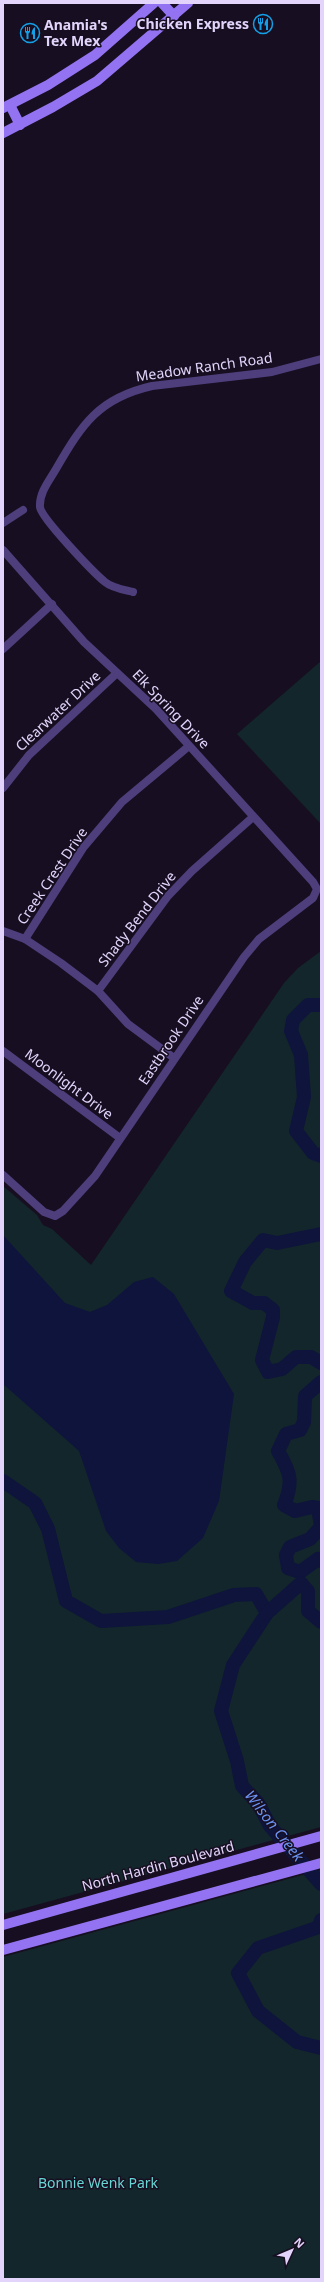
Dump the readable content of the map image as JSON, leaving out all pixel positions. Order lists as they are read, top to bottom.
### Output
{
  "streets": {
    "main road": ["North Hardin Boulevard"],
    "street": [
      "Meadow Ranch Road",
      "Elk Spring Drive",
      "Clearwater Drive",
      "Creek Crest Drive",
      "Shady Bend Drive",
      "Eastbrook Drive",
      "Moonlight Drive"
    ]
  },
  "crossings": [
    ["Elk Spring Drive", "Clearwater Drive"],
    ["Elk Spring Drive", "Creek Crest Drive"],
    ["Elk Spring Drive", "Shady Bend Drive"],
    ["Elk Spring Drive", "Eastbrook Drive"],
    ["Eastbrook Drive", "Moonlight Drive"]
  ],
  "water": ["Wilson Creek"],
  "parks": ["Bonnie Wenk Park"],
  "places": {
    "restaurant": ["Chicken Express", "Anamia's Tex Mex"]
  },
  "north": "top right"
}
